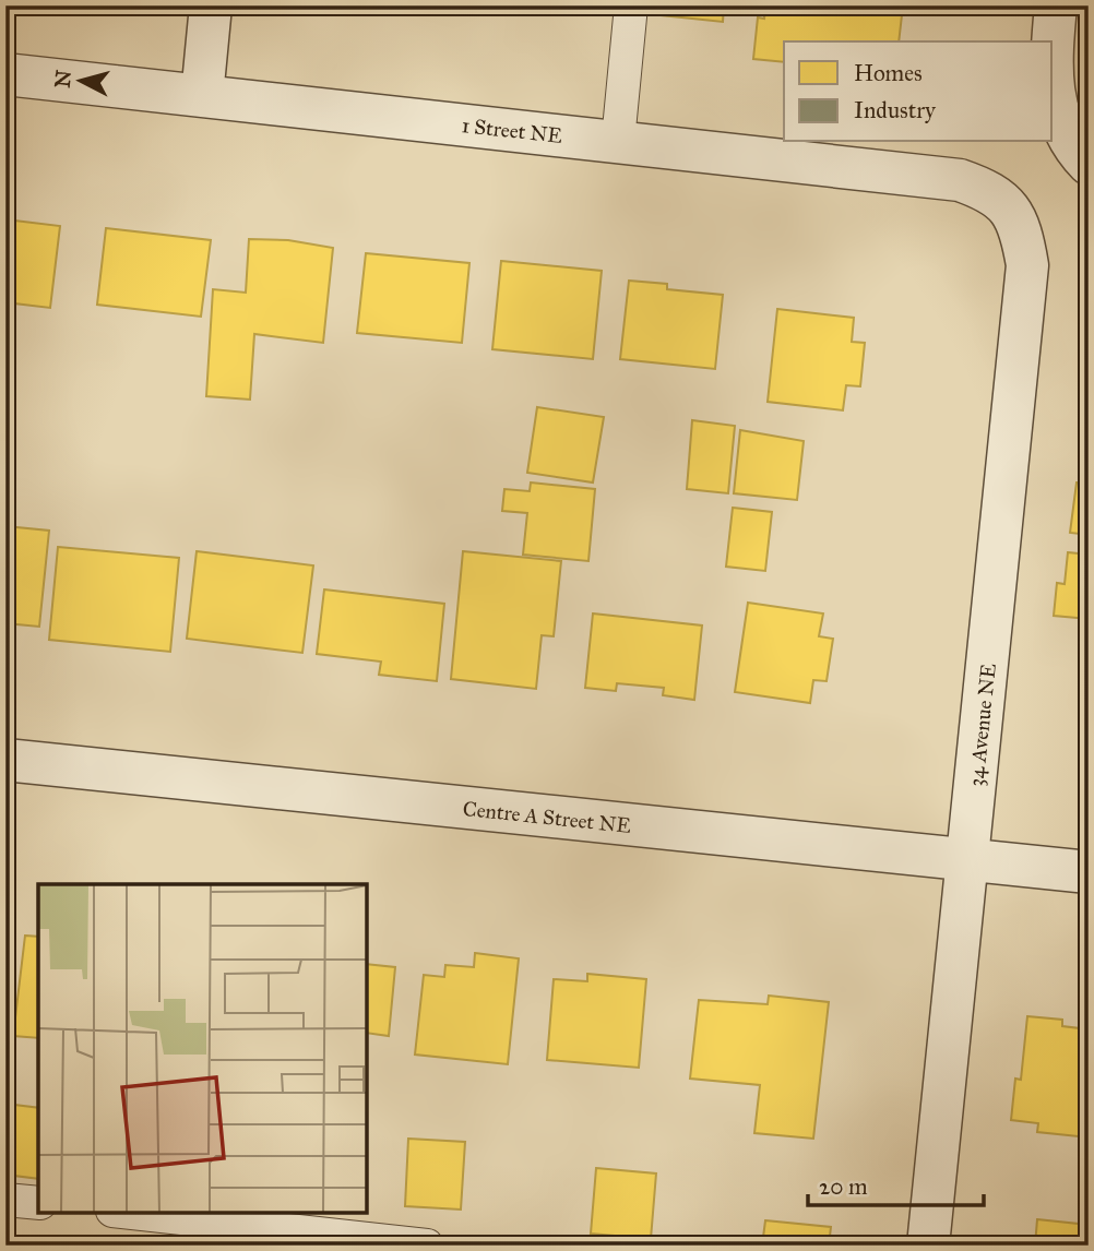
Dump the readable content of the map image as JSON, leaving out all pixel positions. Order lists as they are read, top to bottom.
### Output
{
  "streets": {
    "street": ["1 Street NE", "34 Avenue NE", "Centre A Street NE"]
  },
  "crossings": [
    ["1 Street NE", "34 Avenue NE"],
    ["34 Avenue NE", "Centre A Street NE"]
  ],
  "legend": ["Homes", "Industry"],
  "scale_bar": "20 m",
  "north": "left"
}
